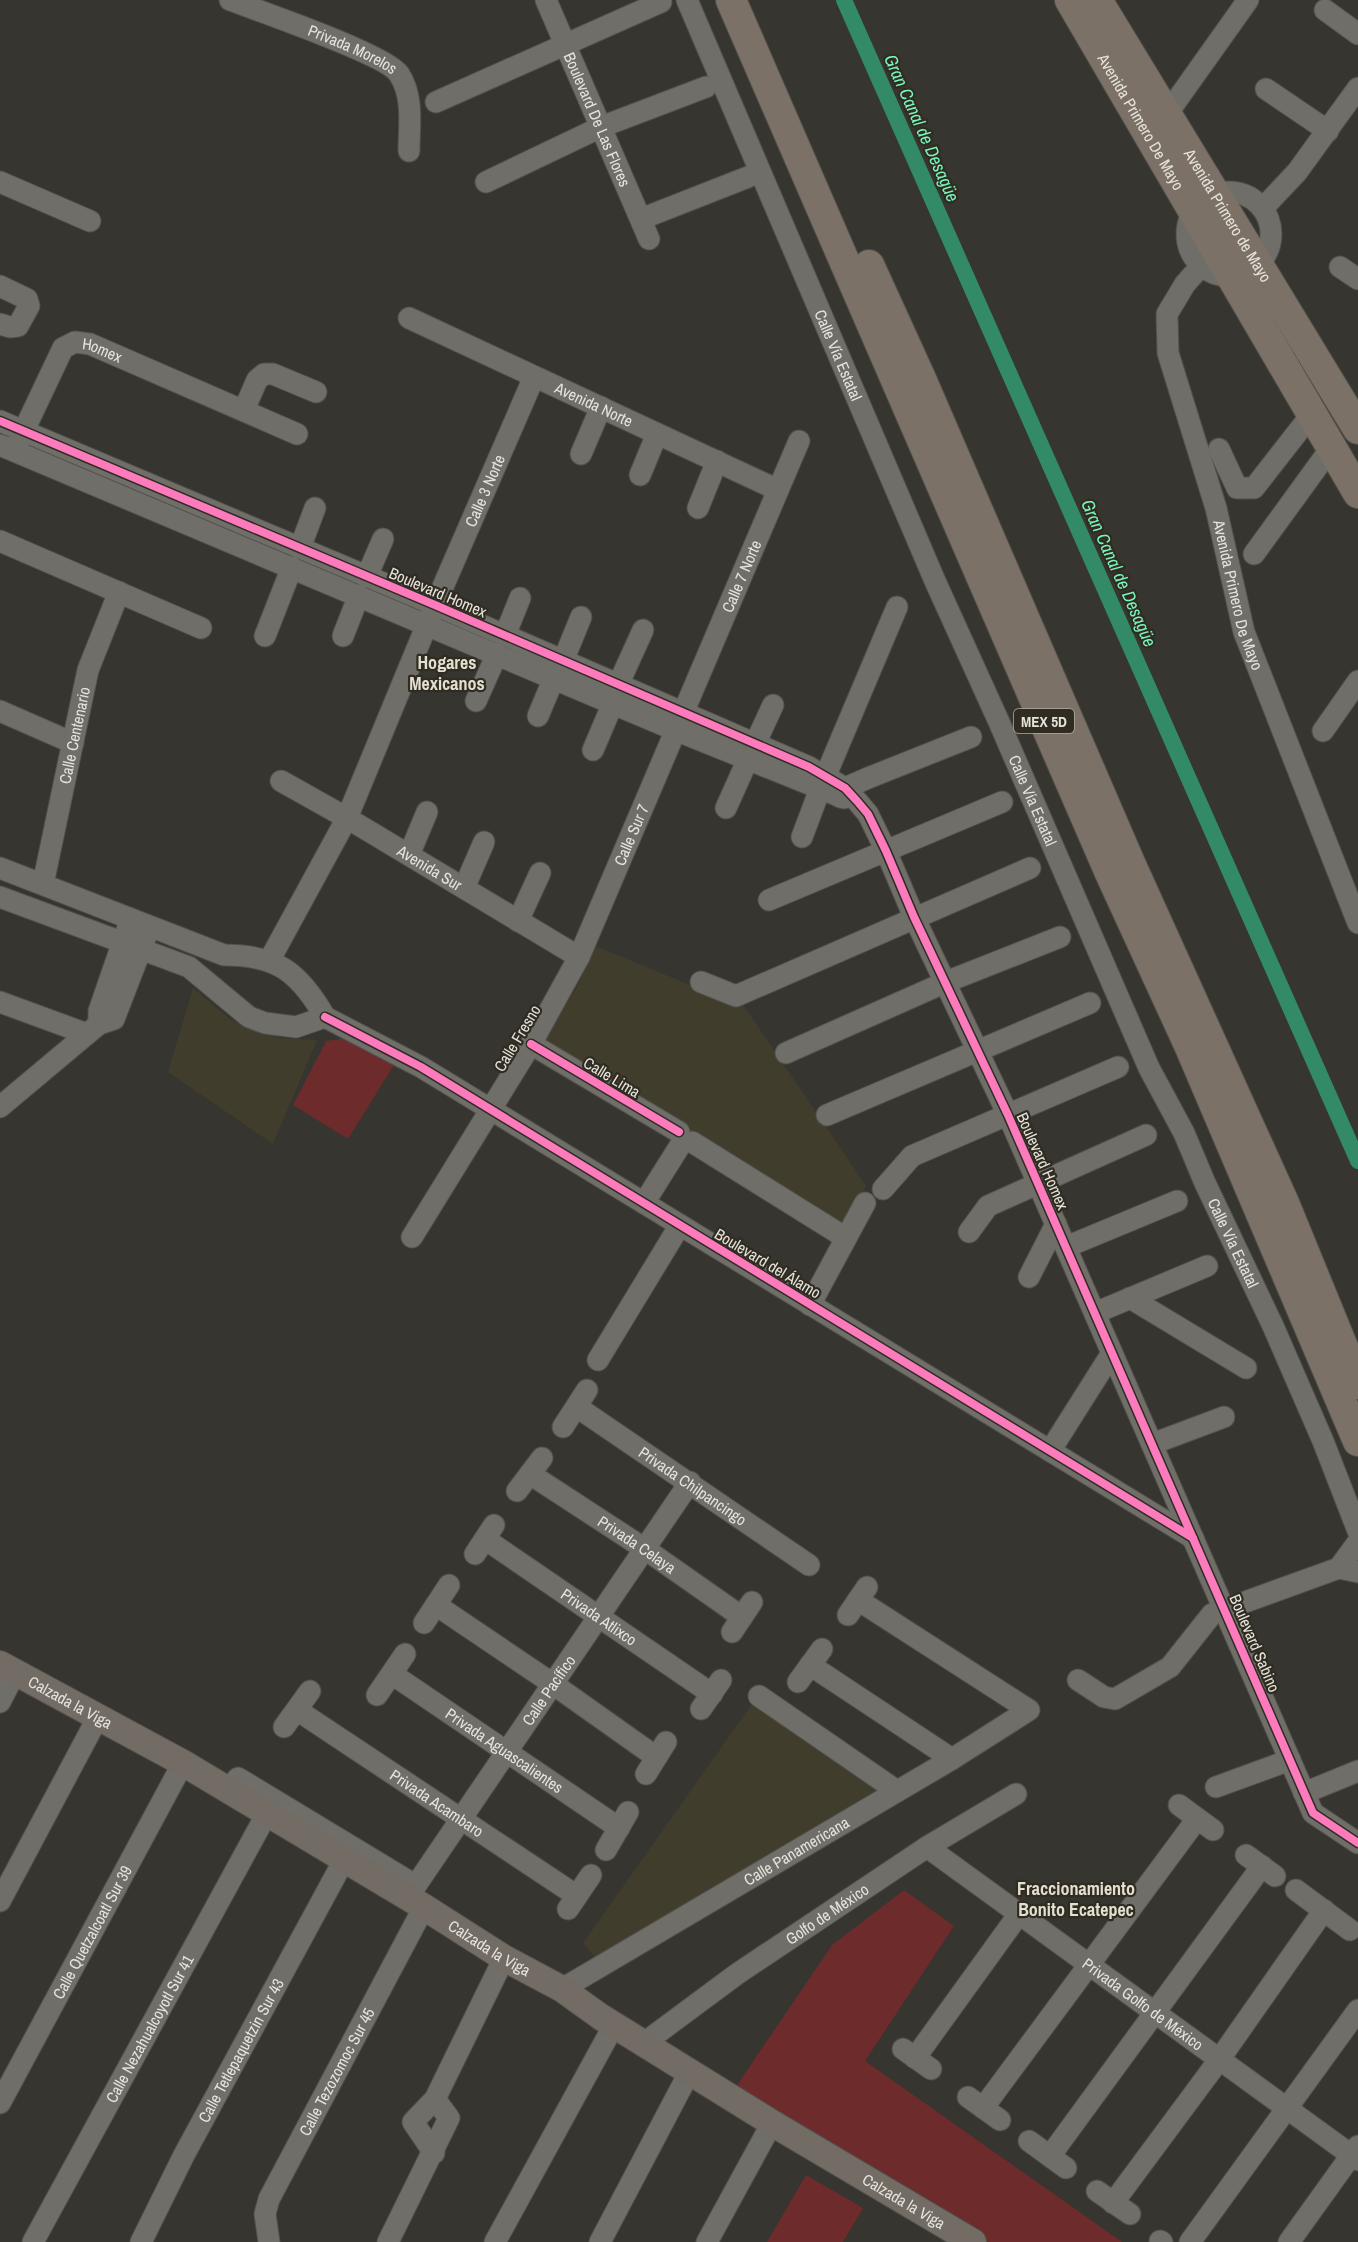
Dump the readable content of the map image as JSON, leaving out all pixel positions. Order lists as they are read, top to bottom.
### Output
{
  "streets": {
    "highway": ["Avenida Primero De Mayo", "Avenida Primero de Mayo", "MEX 5D"],
    "main road": ["Calzada la Viga"],
    "street": [
      "Privada Morelos",
      "Boulevard De Las Flores",
      "Homex",
      "Calle Vía Estatal",
      "Avenida Norte",
      "Calle 3 Norte",
      "Calle 7 Norte",
      "Boulevard Homex",
      "Calle Centenario",
      "Calle Sur 7",
      "Avenida Sur",
      "Calle Fresno",
      "Calle Lima",
      "Boulevard del Álamo",
      "Privada Chilpancingo",
      "Privada Celaya",
      "Privada Atlixco",
      "Boulevard Sabino",
      "Calle Pacífico",
      "Privada Aguascalientes",
      "Privada Acambaro",
      "Calle Panamericana",
      "Golfo de México",
      "Calle Quetzalcoatl Sur 39",
      "Privada Golfo de México",
      "Calle Nezahualcoyotl Sur 41",
      "Calle Tetlepaquetzin Sur 43",
      "Calle Tezozomoc Sur 45"
    ]
  },
  "crossings": [
    ["Avenida Primero De Mayo", "Avenida Primero de Mayo"],
    ["Homex", "Boulevard Homex"],
    ["Avenida Norte", "Calle 3 Norte"],
    ["Avenida Norte", "Calle 7 Norte"],
    ["Calle 3 Norte", "Boulevard Homex"],
    ["Calle 3 Norte", "Avenida Sur"],
    ["Calle 7 Norte", "Boulevard Homex"],
    ["Calle 7 Norte", "Calle Sur 7"],
    ["Boulevard Homex", "Calle Sur 7"],
    ["Boulevard Homex", "Boulevard del Álamo"],
    ["Boulevard Homex", "Boulevard Sabino"],
    ["Calle Sur 7", "Avenida Sur"],
    ["Calle Sur 7", "Calle Fresno"],
    ["Avenida Sur", "Calle Fresno"],
    ["Calle Fresno", "Calle Lima"],
    ["Calle Fresno", "Boulevard del Álamo"],
    ["Boulevard del Álamo", "Boulevard Sabino"],
    ["Privada Chilpancingo", "Calle Pacífico"],
    ["Privada Celaya", "Calle Pacífico"],
    ["Privada Atlixco", "Calle Pacífico"],
    ["Calle Pacífico", "Calzada la Viga"],
    ["Calle Pacífico", "Privada Aguascalientes"],
    ["Calle Pacífico", "Privada Acambaro"],
    ["Calle Pacífico", "Calle Tezozomoc Sur 45"],
    ["Calzada la Viga", "Calle Panamericana"],
    ["Calzada la Viga", "Golfo de México"],
    ["Calzada la Viga", "Calle Quetzalcoatl Sur 39"],
    ["Calzada la Viga", "Calle Nezahualcoyotl Sur 41"],
    ["Calzada la Viga", "Calle Tetlepaquetzin Sur 43"],
    ["Calzada la Viga", "Calle Tezozomoc Sur 45"],
    ["Golfo de México", "Privada Golfo de México"]
  ],
  "districts": ["Hogares Mexicanos", "Fraccionamiento Bonito Ecatepec"],
  "water": ["Gran Canal de Desagüe"]
}
